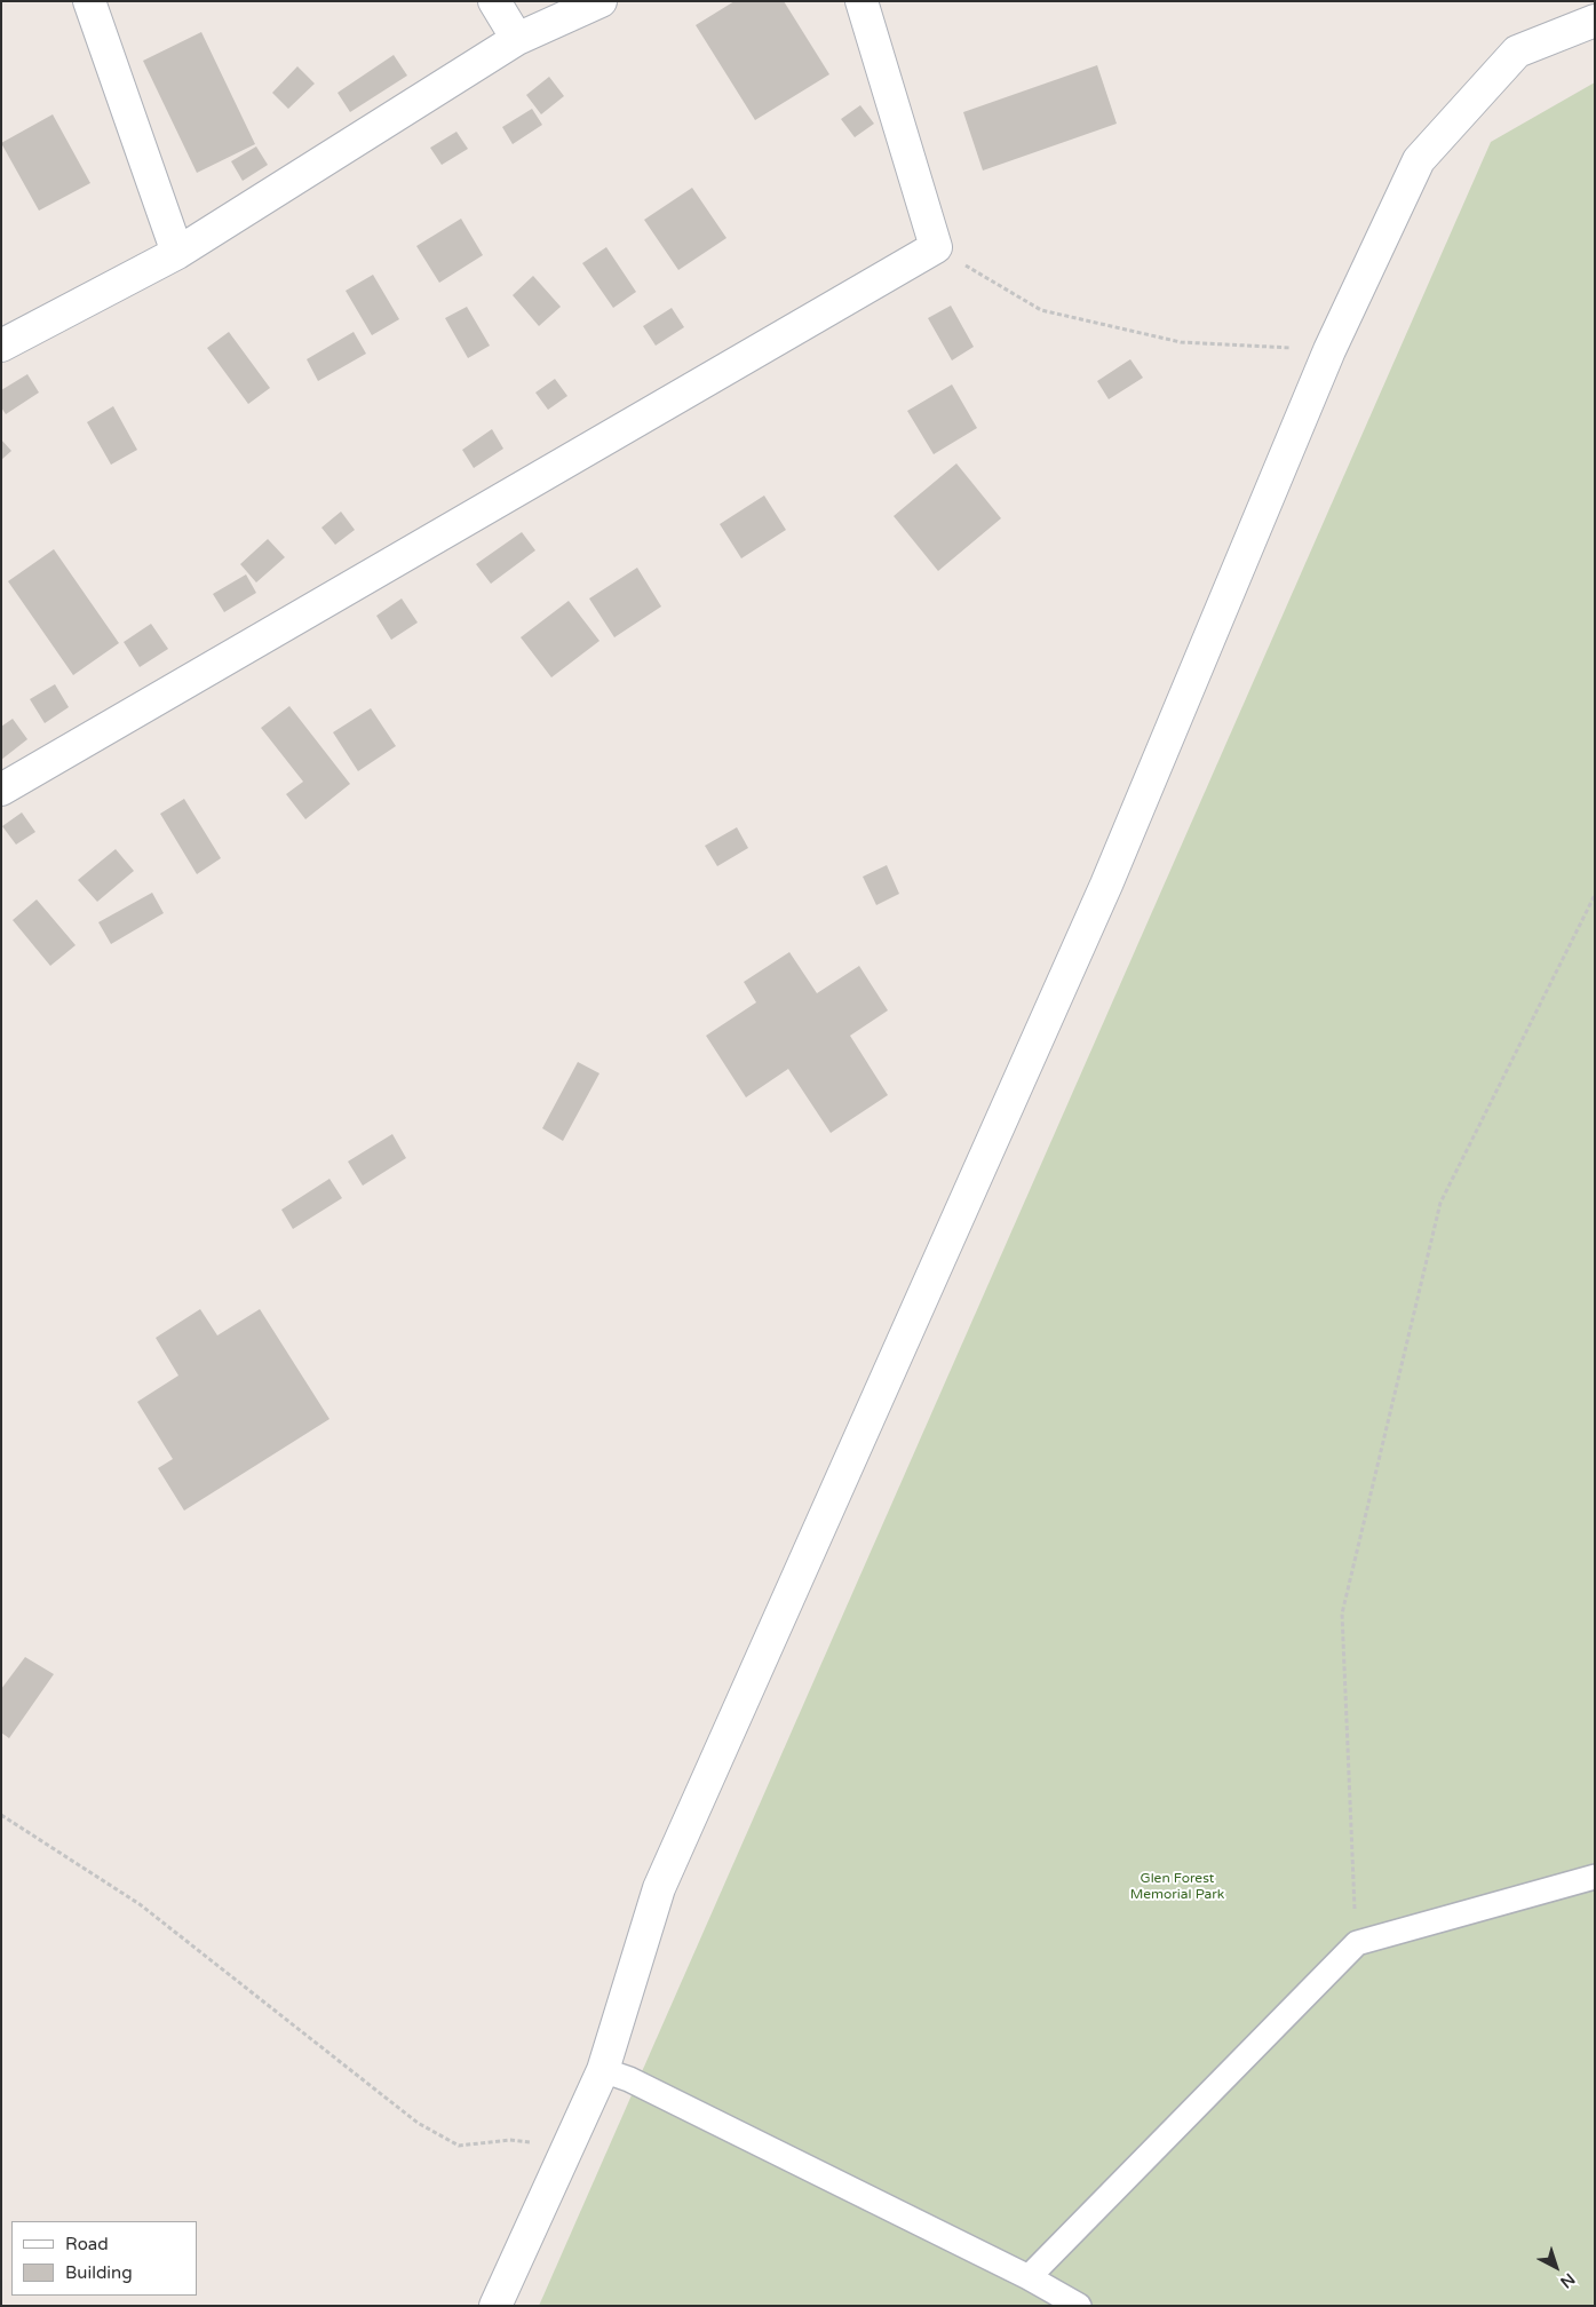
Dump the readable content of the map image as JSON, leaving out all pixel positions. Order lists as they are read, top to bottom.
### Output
{
  "parks": ["Glen Forest Memorial Park"],
  "legend": ["Road", "Building"],
  "north": "bottom right"
}
